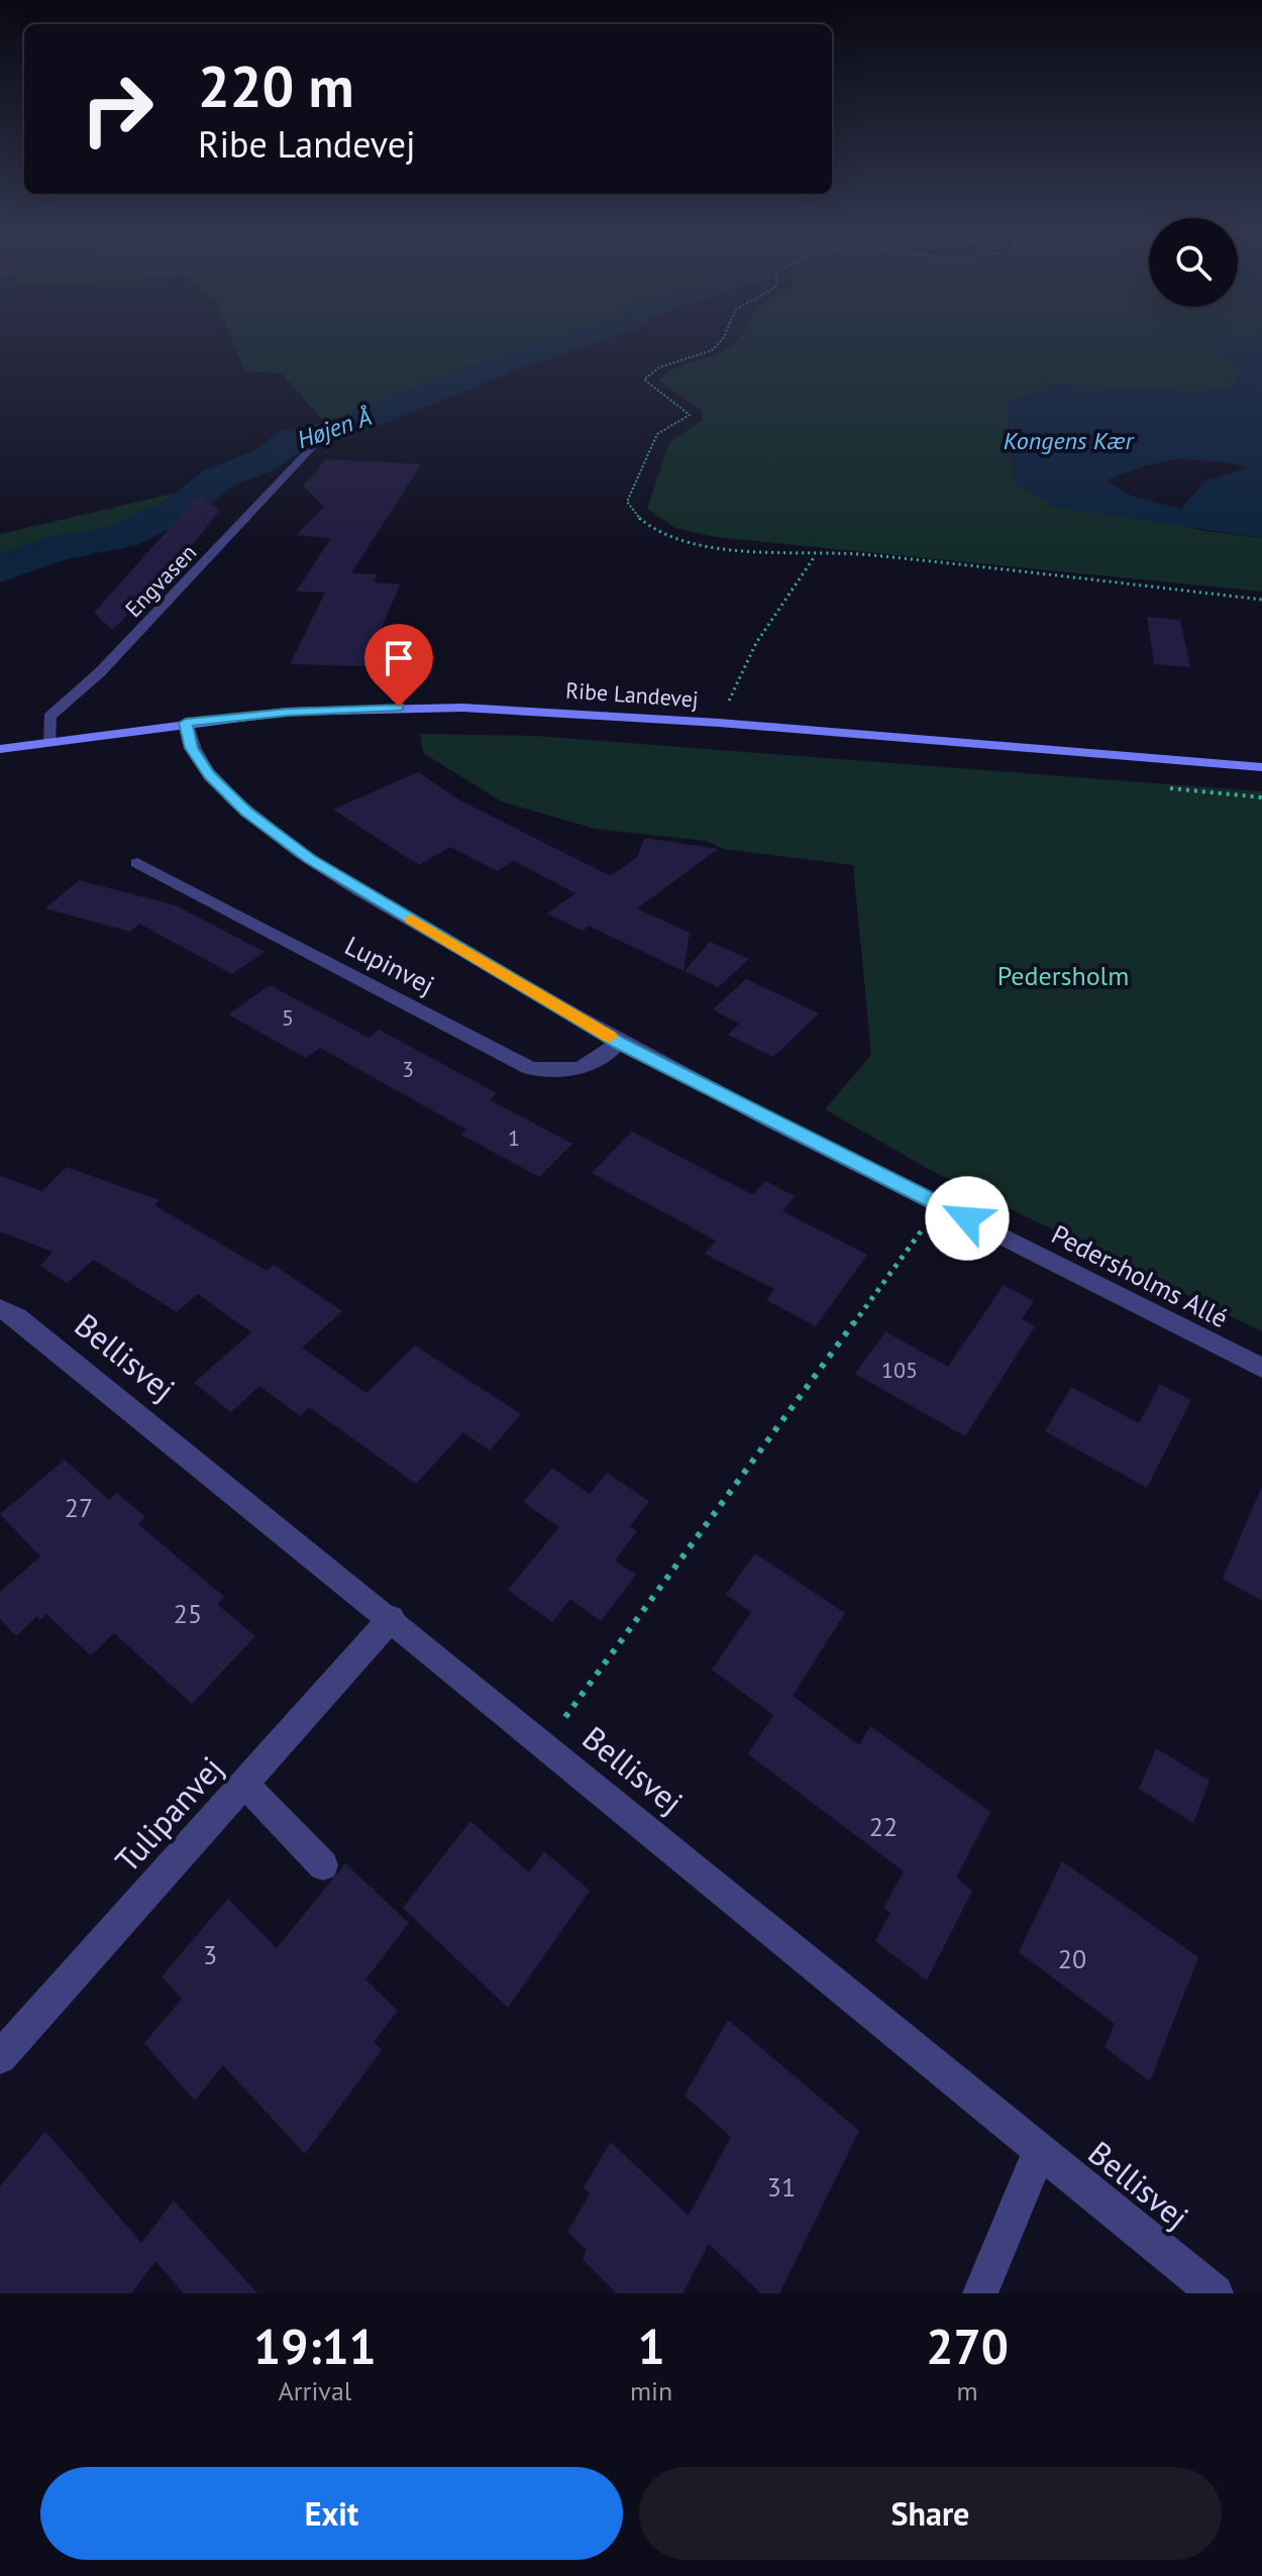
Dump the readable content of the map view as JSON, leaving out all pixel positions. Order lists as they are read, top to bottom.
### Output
{
  "streets": {
    "main road": ["Ribe Landevej"],
    "street": [
      "Engvasen",
      "Lupinvej",
      "Pedersholms Allé",
      "Bellisvej",
      "Tulipanvej"
    ]
  },
  "crossings": [
    ["Engvasen", "Ribe Landevej"],
    ["Ribe Landevej", "Pedersholms Allé"],
    ["Lupinvej", "Pedersholms Allé"],
    ["Bellisvej", "Tulipanvej"]
  ],
  "water": ["Højen Å", "Kongens Kær"],
  "parks": ["Pedersholm"],
  "house_numbers": [
    "5",
    "3",
    "1",
    "105",
    "27",
    "25",
    "22",
    "3",
    "20",
    "31"
  ],
  "page": {
    "turn": ["220 m", "Ribe Landevej"],
    "eta": [
      "19:11",
      "Arrival",
      "1",
      "min",
      "270",
      "m"
    ],
    "buttons": ["Exit", "Share"]
  }
}
